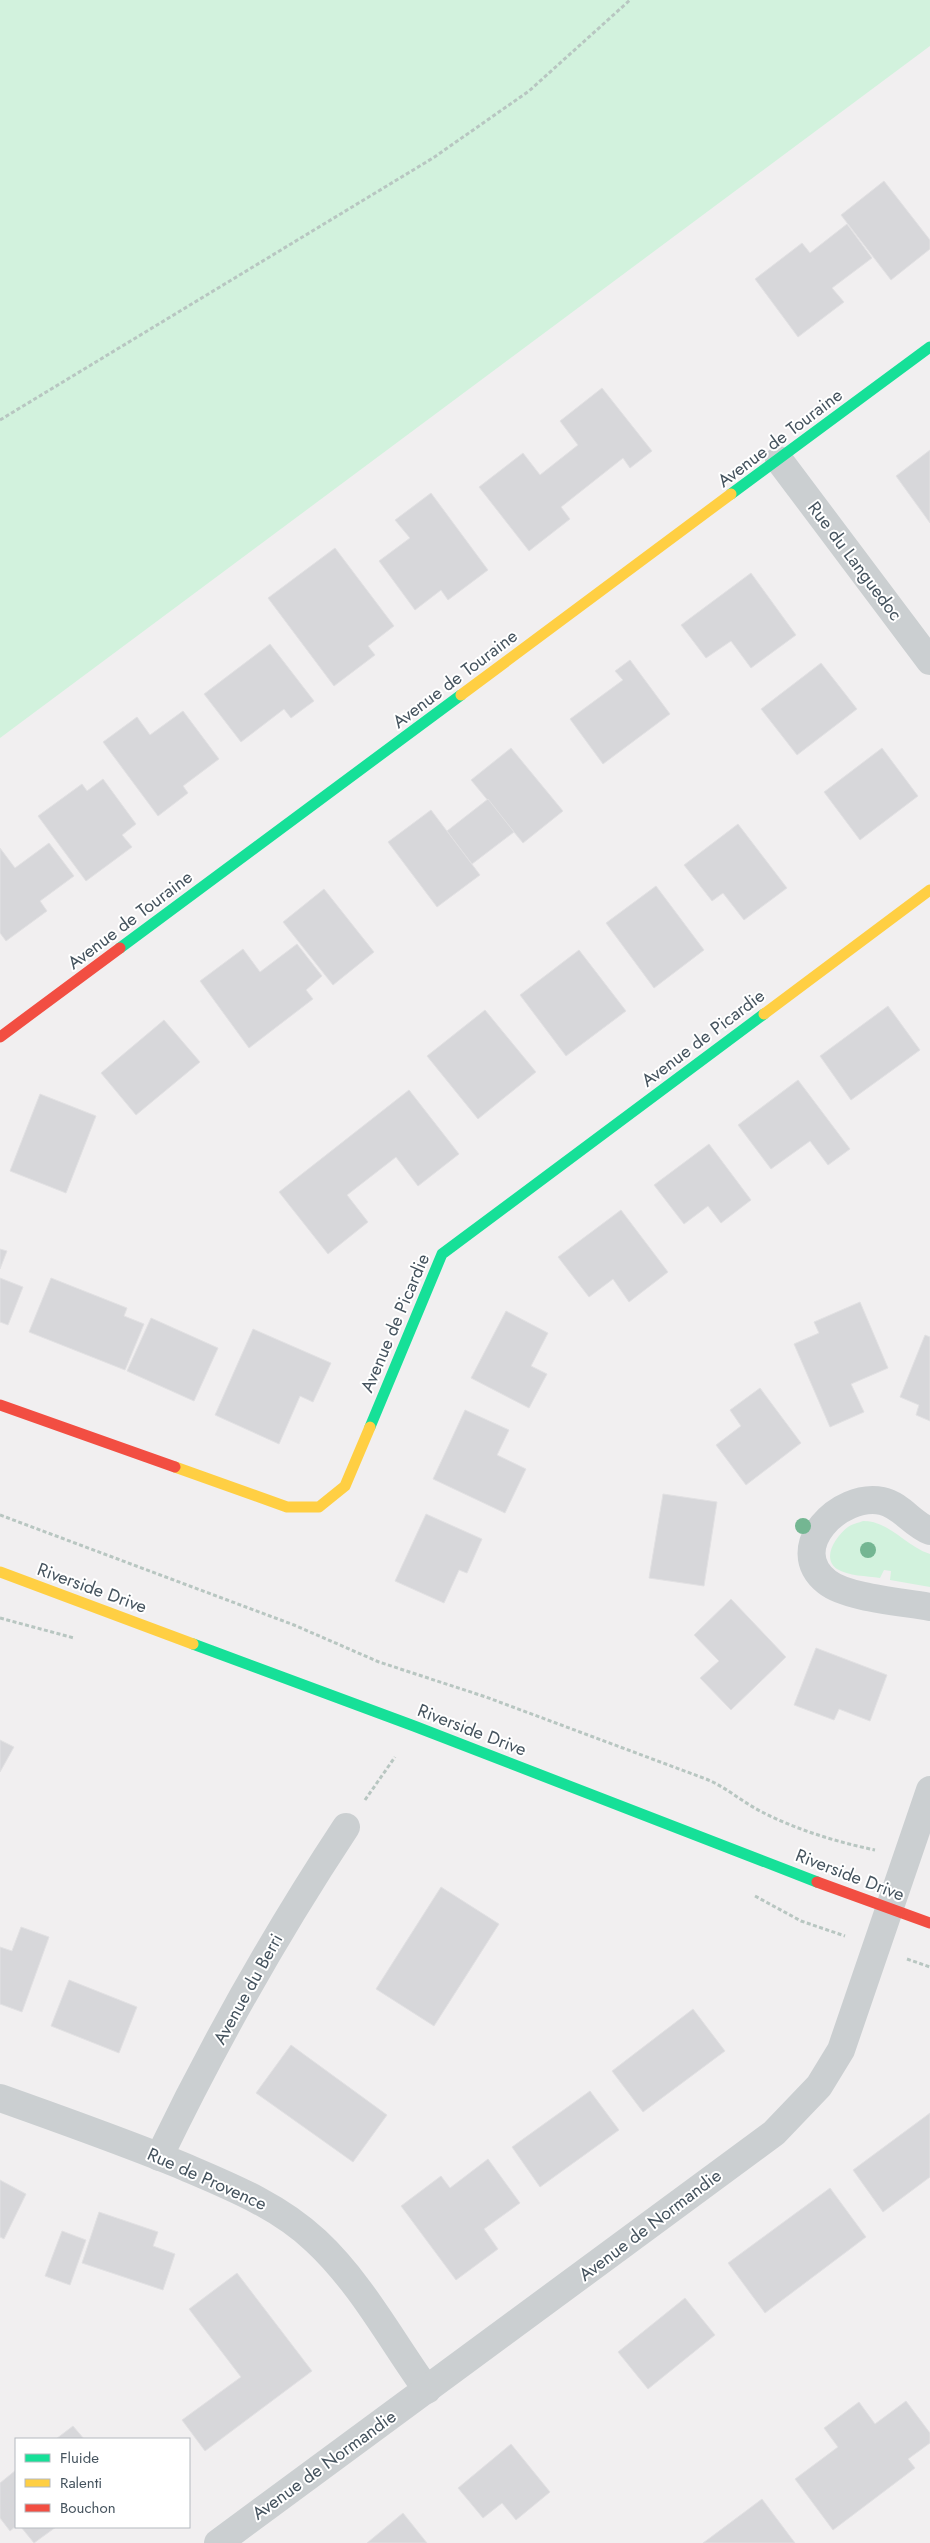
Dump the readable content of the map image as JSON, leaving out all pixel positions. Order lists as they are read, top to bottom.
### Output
{
  "streets": {
    "street": [
      "Avenue de Touraine",
      "Rue du Languedoc",
      "Avenue de Picardie",
      "Riverside Drive",
      "Avenue du Berri",
      "Rue de Provence",
      "Avenue de Normandie"
    ]
  },
  "crossings": [
    ["Avenue de Touraine", "Rue du Languedoc"],
    ["Riverside Drive", "Avenue de Normandie"],
    ["Avenue du Berri", "Rue de Provence"],
    ["Rue de Provence", "Avenue de Normandie"]
  ],
  "legend": ["Fluide", "Ralenti", "Bouchon"]
}
